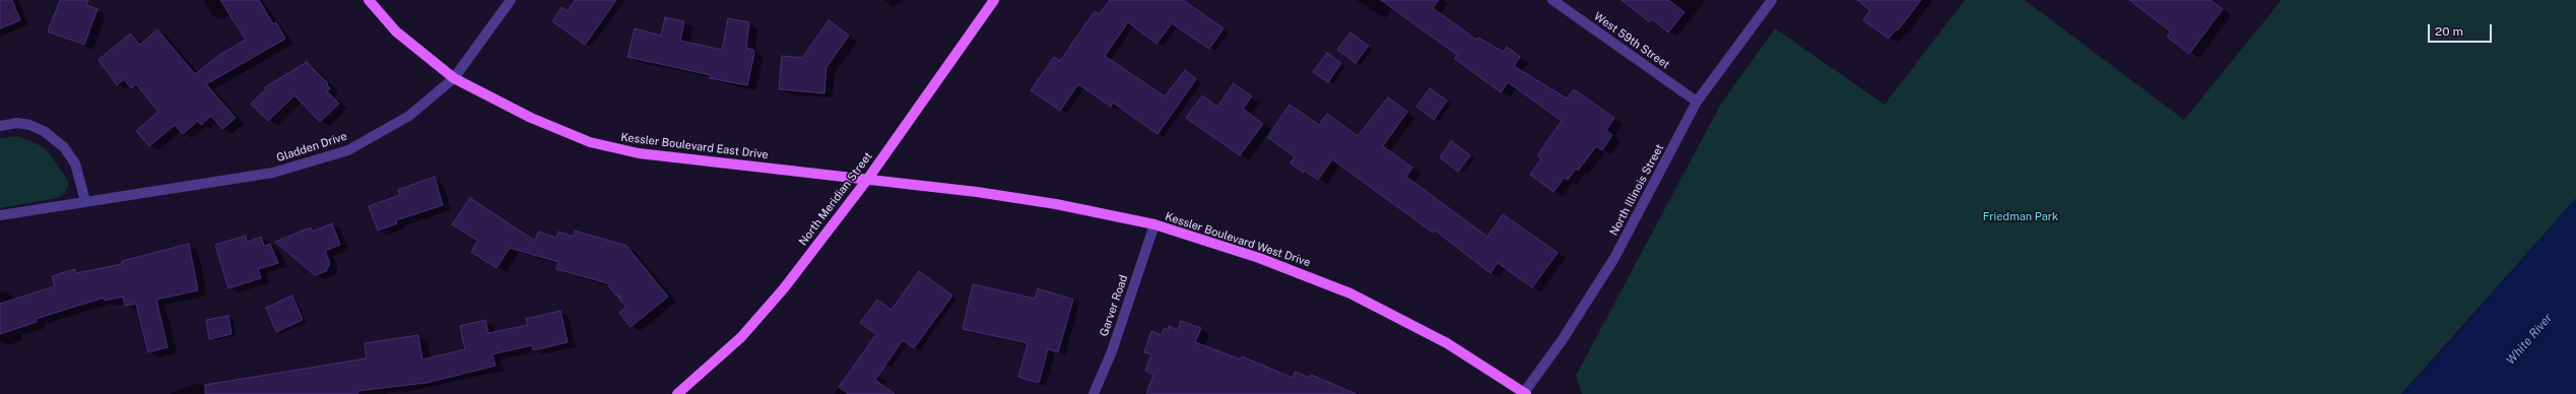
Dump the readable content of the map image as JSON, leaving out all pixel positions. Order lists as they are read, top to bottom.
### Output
{
  "streets": {
    "main road": ["Kessler Boulevard East Drive", "North Meridian Street", "Kessler Boulevard West Drive"],
    "street": [
      "West 59th Street",
      "Gladden Drive",
      "North Illinois Street",
      "Garver Road"
    ]
  },
  "crossings": [
    ["West 59th Street", "North Illinois Street"],
    ["Kessler Boulevard East Drive", "Gladden Drive"],
    ["Kessler Boulevard East Drive", "North Meridian Street"],
    ["Kessler Boulevard East Drive", "Kessler Boulevard West Drive"],
    ["North Illinois Street", "Kessler Boulevard West Drive"],
    ["North Meridian Street", "Kessler Boulevard West Drive"],
    ["Kessler Boulevard West Drive", "Garver Road"]
  ],
  "water": ["White River"],
  "parks": ["Friedman Park"],
  "scale_bar": "20 m"
}
